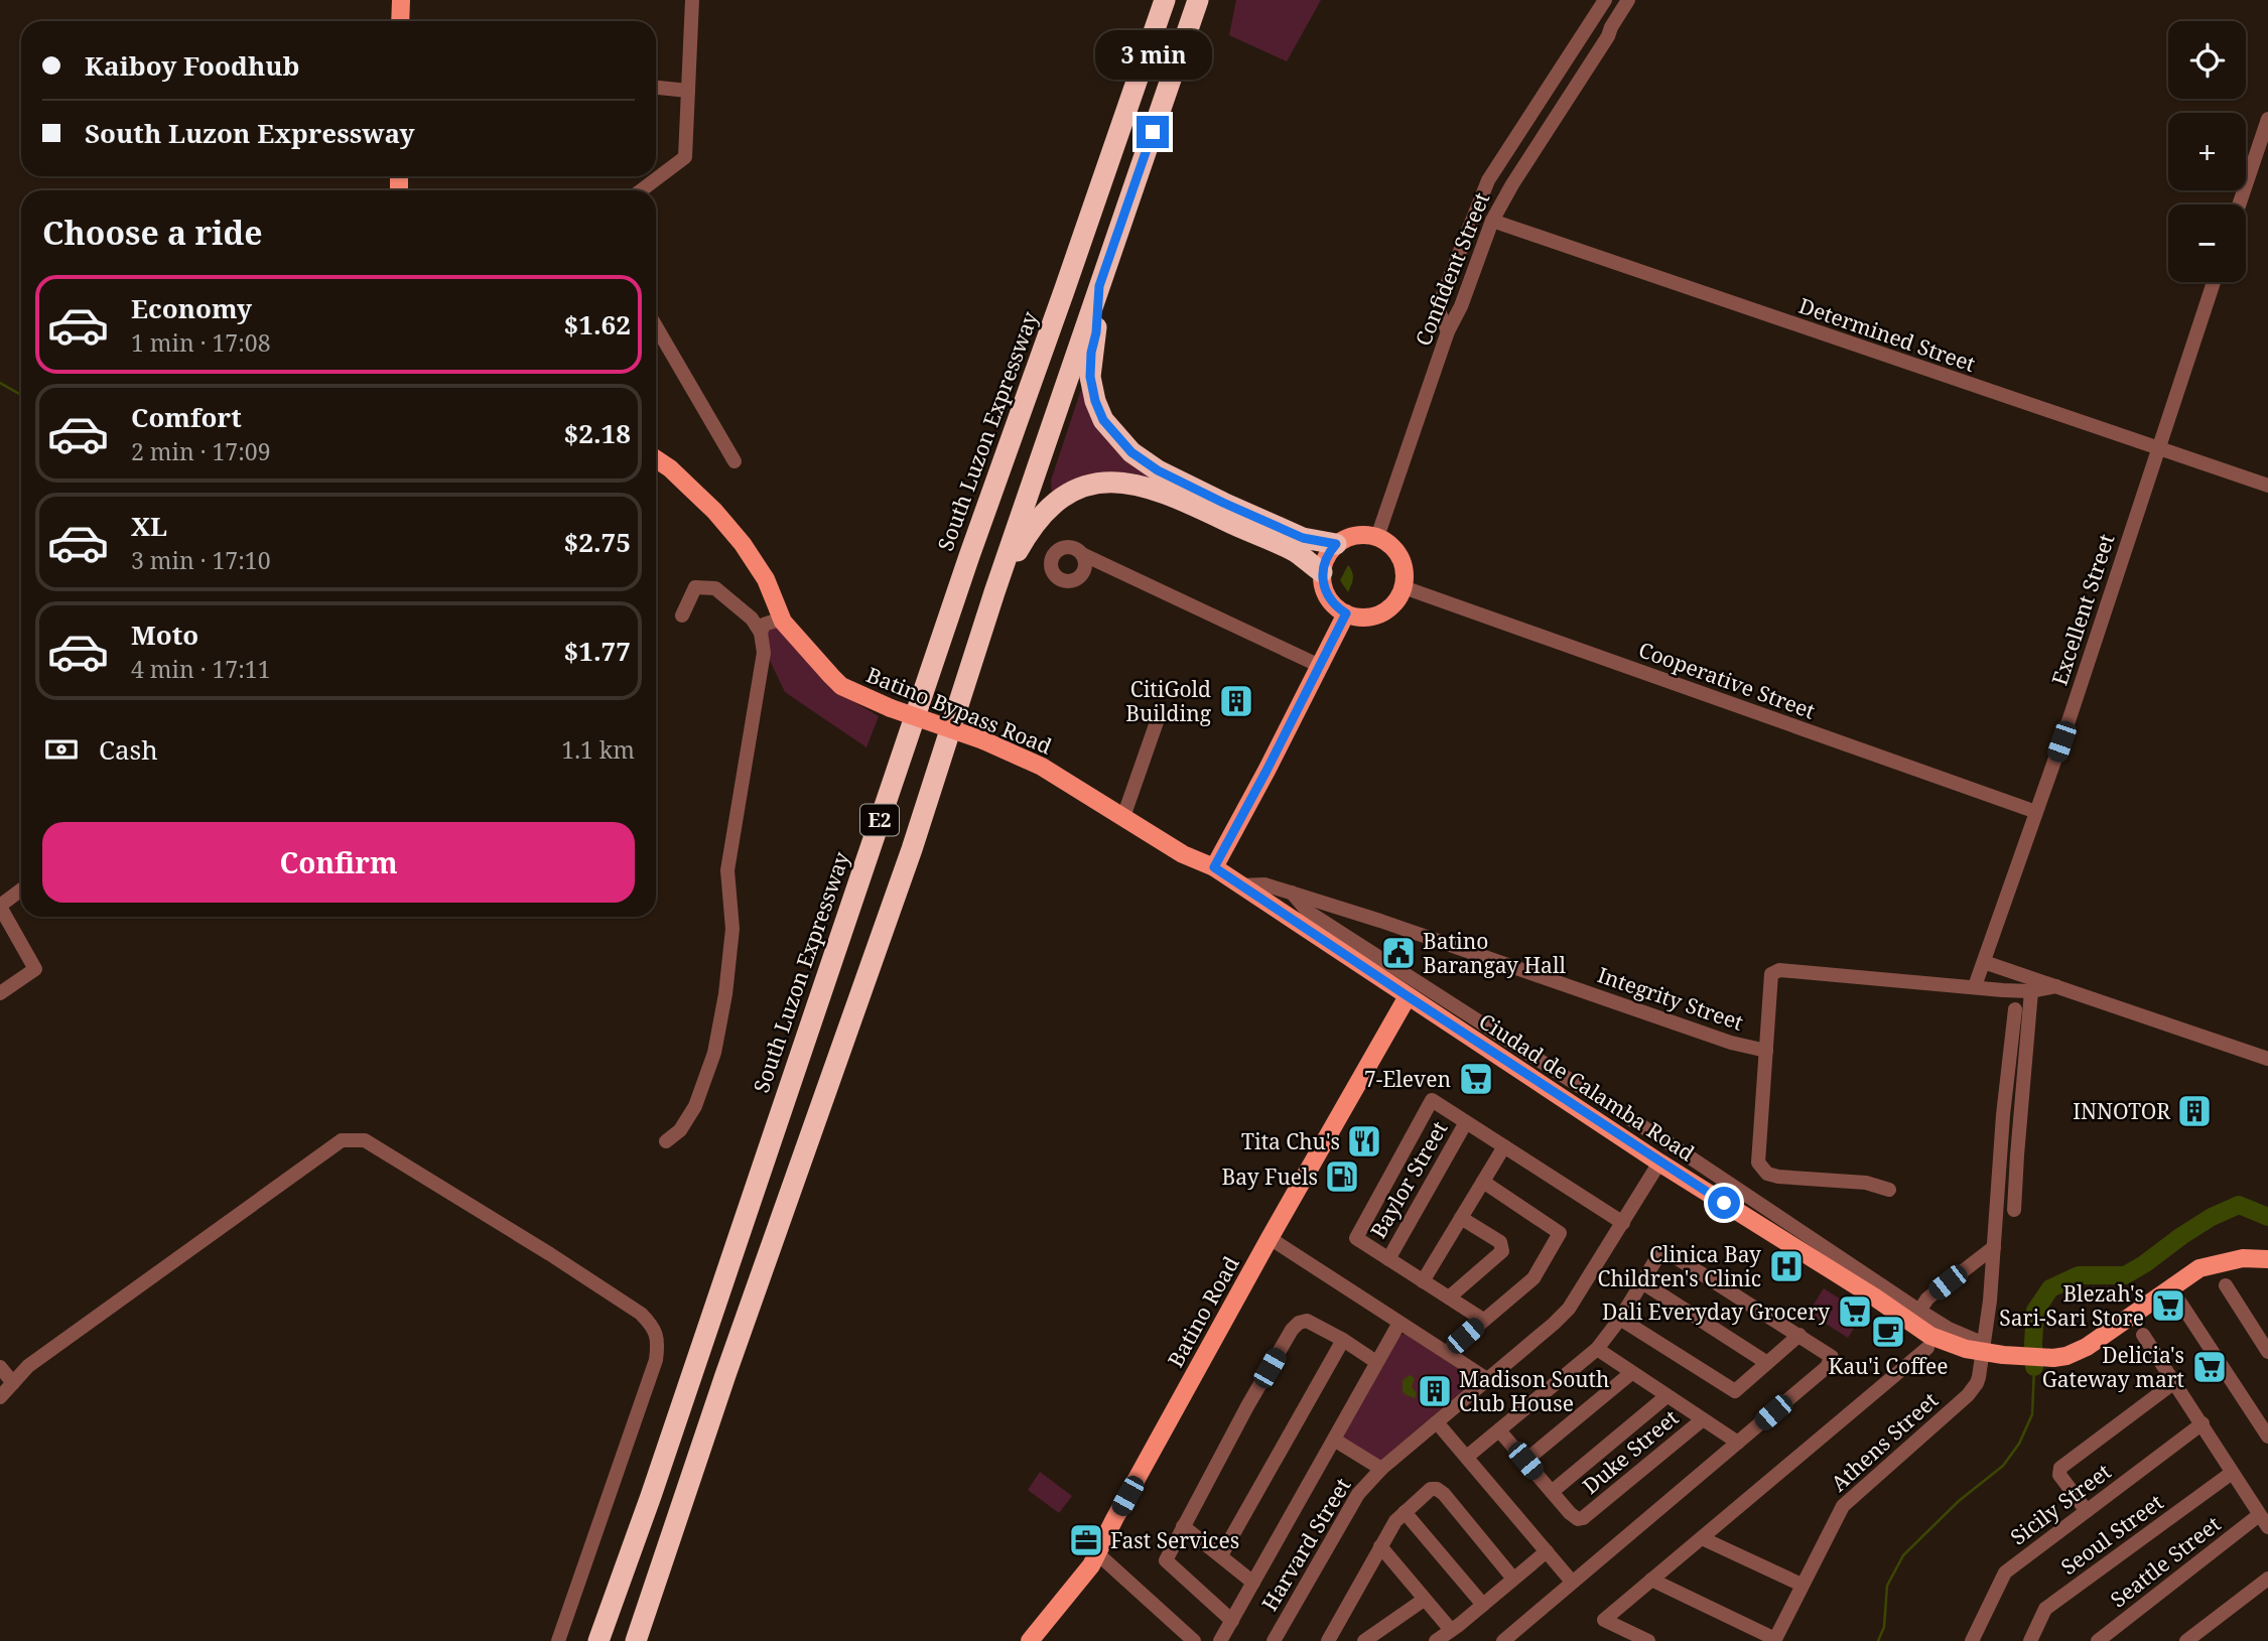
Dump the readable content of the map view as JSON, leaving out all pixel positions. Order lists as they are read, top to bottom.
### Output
{
  "streets": {
    "highway": ["South Luzon Expressway", "E2"],
    "main road": ["Batino Bypass Road", "Ciudad de Calamba Road", "Batino Road"],
    "street": [
      "Confident Street",
      "Determined Street",
      "Excellent Street",
      "Cooperative Street",
      "Integrity Street",
      "Baylor Street",
      "Athens Street",
      "Duke Street",
      "Sicily Street",
      "Seoul Street",
      "Harvard Street",
      "Seattle Street"
    ]
  },
  "crossings": [
    ["Confident Street", "Determined Street"],
    ["Confident Street", "Cooperative Street"],
    ["Determined Street", "Excellent Street"],
    ["Excellent Street", "Cooperative Street"],
    ["Batino Bypass Road", "Integrity Street"],
    ["Batino Bypass Road", "Ciudad de Calamba Road"],
    ["Integrity Street", "Ciudad de Calamba Road"],
    ["Ciudad de Calamba Road", "Batino Road"],
    ["Ciudad de Calamba Road", "Athens Street"],
    ["Ciudad de Calamba Road", "Harvard Street"]
  ],
  "places": {
    "building": ["CitiGold Building", "INNOTOR", "Madison South Club House"],
    "public building": ["Batino Barangay Hall"],
    "supermarket": [
      "7-Eleven",
      "Blezah's Sari-Sari Store",
      "Dali Everyday Grocery",
      "Delicia's Gateway mart"
    ],
    "restaurant": ["Tita Chu's"],
    "fuel station": ["Bay Fuels"],
    "hospital": ["Clinica Bay Children's Clinic"],
    "cafe": ["Kau'i Coffee"],
    "office": ["Fast Services"]
  },
  "page": {
    "map_buttons": ["+", "−"],
    "banner": ["Kaiboy Foodhub", "South Luzon Expressway"],
    "bubble": "3 min",
    "heading": "Choose a ride",
    "list": [
      {
        "name": "Economy",
        "note": "1 min · 17:08",
        "value": "$1.62"
      },
      {
        "name": "Comfort",
        "note": "2 min · 17:09",
        "value": "$2.18"
      },
      {
        "name": "XL",
        "note": "3 min · 17:10",
        "value": "$2.75"
      },
      {
        "name": "Moto",
        "note": "4 min · 17:11",
        "value": "$1.77"
      }
    ],
    "pay": ["Cash", "1.1 km"],
    "buttons": "Confirm"
  }
}
